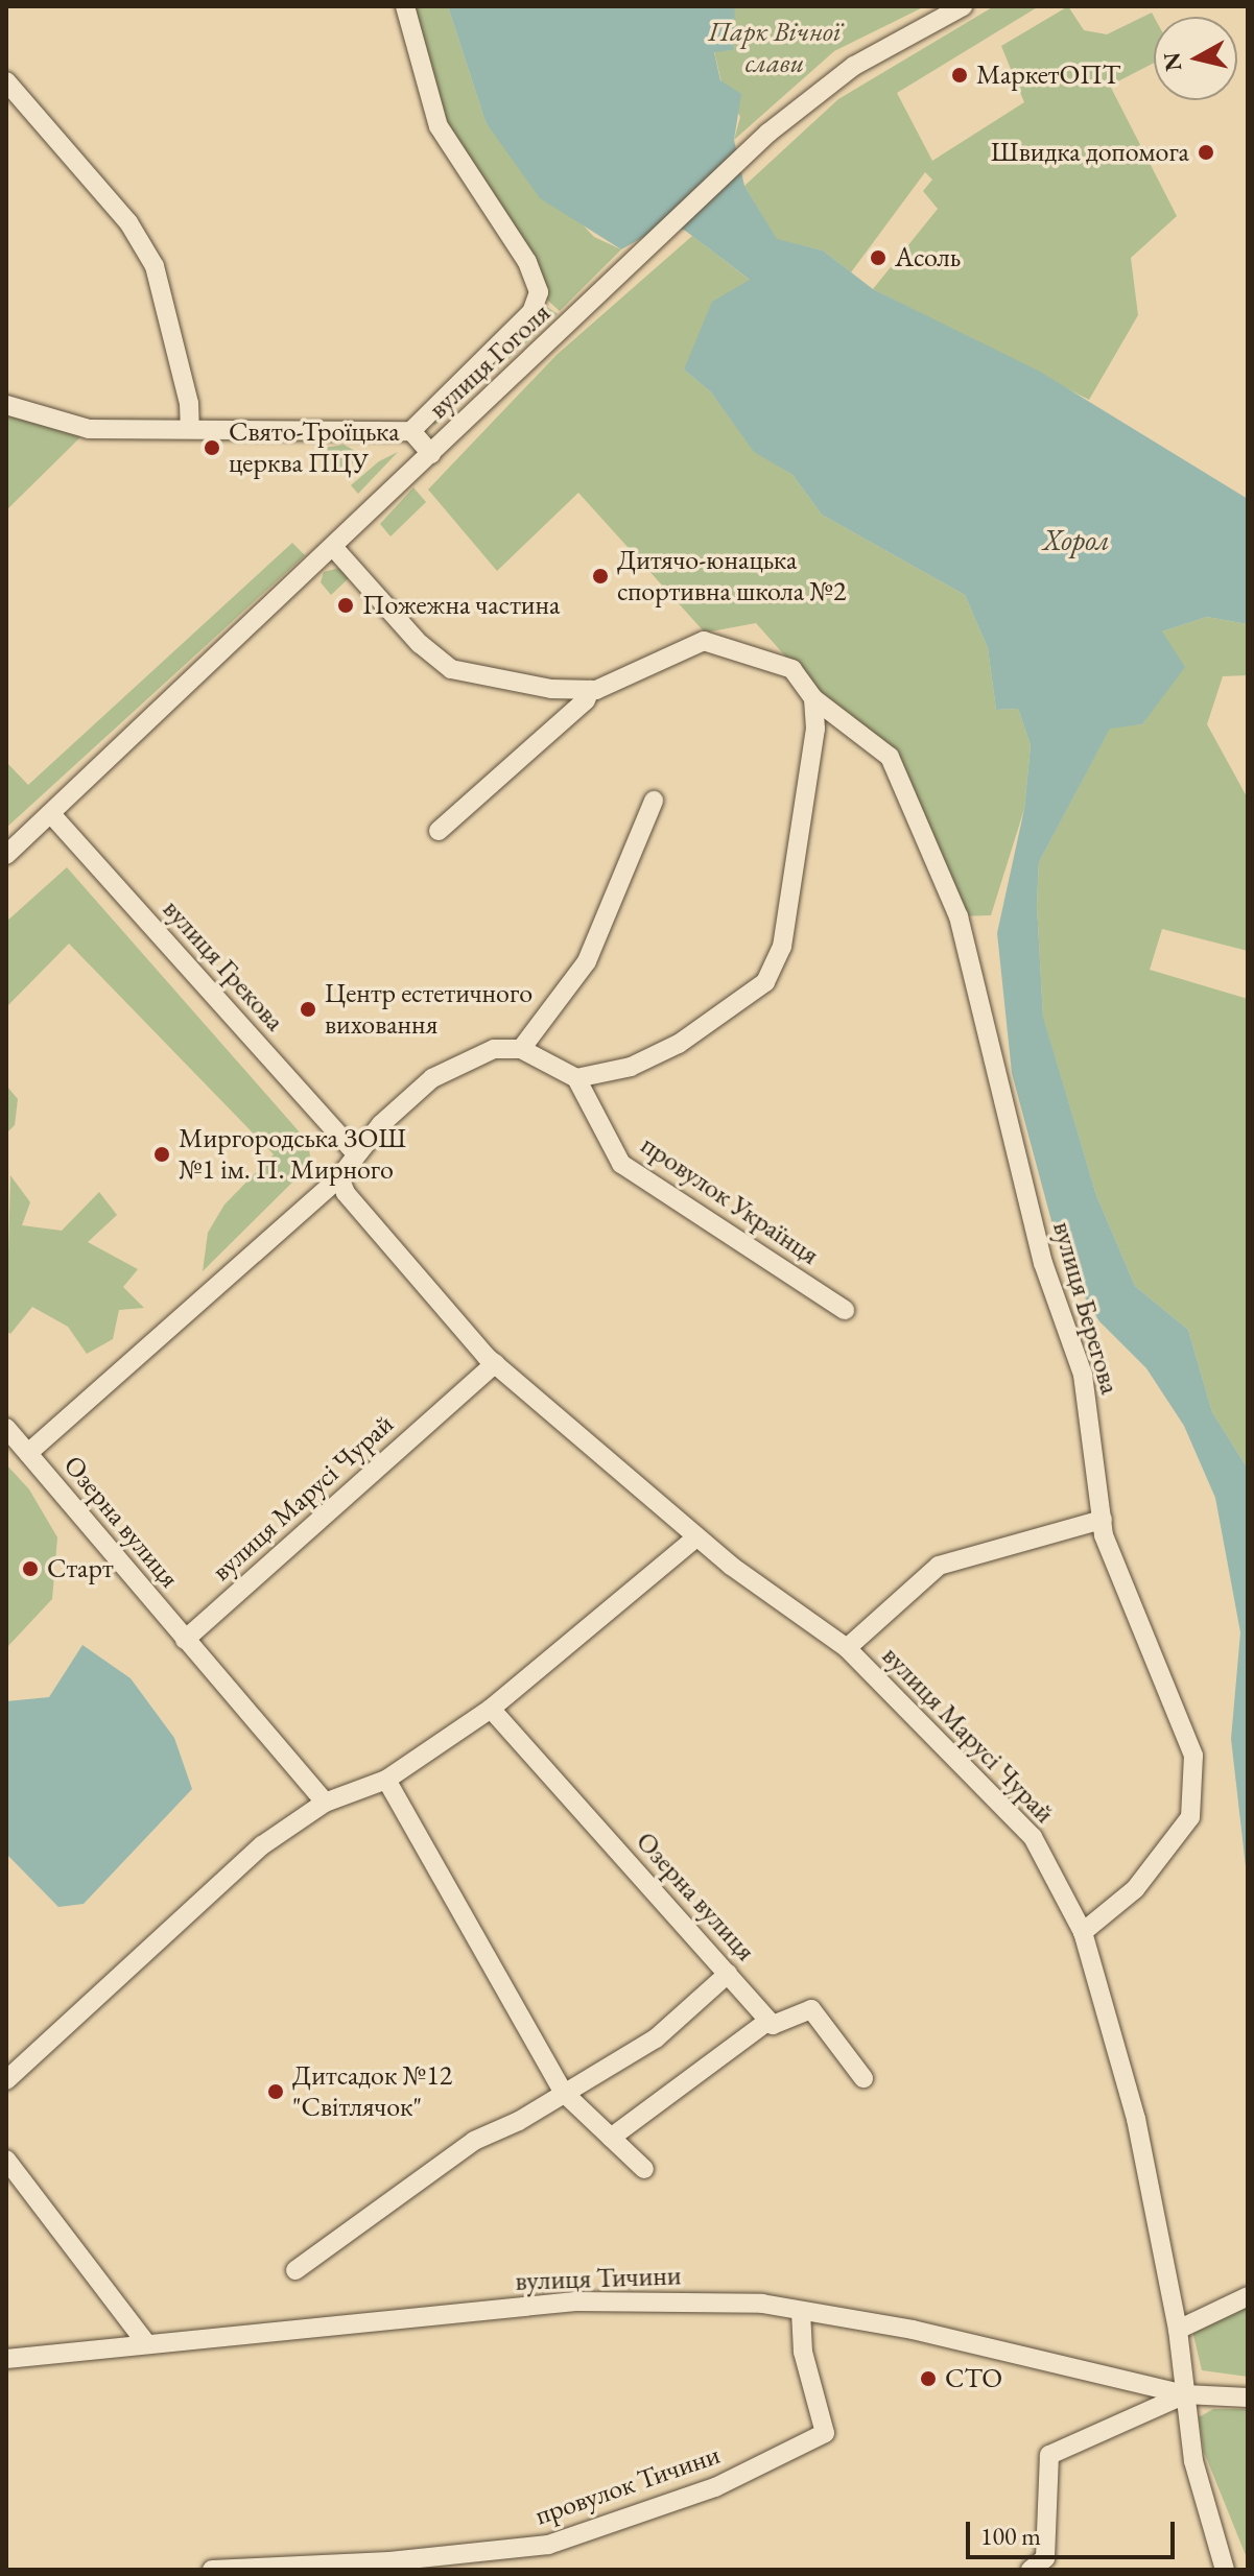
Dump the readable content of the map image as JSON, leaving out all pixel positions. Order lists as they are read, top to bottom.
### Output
{
  "streets": {
    "street": [
      "вулиця Гоголя",
      "вулиця Грекова",
      "провулок Українця",
      "вулиця Берегова",
      "вулиця Марусі Чурай",
      "Озерна вулиця",
      "вулиця Тичини",
      "провулок Тичини"
    ]
  },
  "crossings": [
    ["вулиця Гоголя", "вулиця Грекова"],
    ["вулиця Берегова", "вулиця Марусі Чурай"],
    ["вулиця Марусі Чурай", "Озерна вулиця"],
    ["вулиця Марусі Чурай", "вулиця Тичини"],
    ["вулиця Тичини", "провулок Тичини"]
  ],
  "water": ["Хорол"],
  "parks": ["Парк Вічної слави"],
  "places": [
    "МаркетОПТ",
    "Швидка допомога",
    "Асоль",
    "Свято-Троїцька церква ПЦУ",
    "Дитячо-юнацька спортивна школа №2",
    "Пожежна частина",
    "Центр естетичного виховання",
    "Миргородська ЗОШ №1 ім. П. Мирного",
    "Старт",
    "Дитсадок №12 \"Світлячок\"",
    "СТО"
  ],
  "scale_bar": "100 m",
  "north": "left"
}
